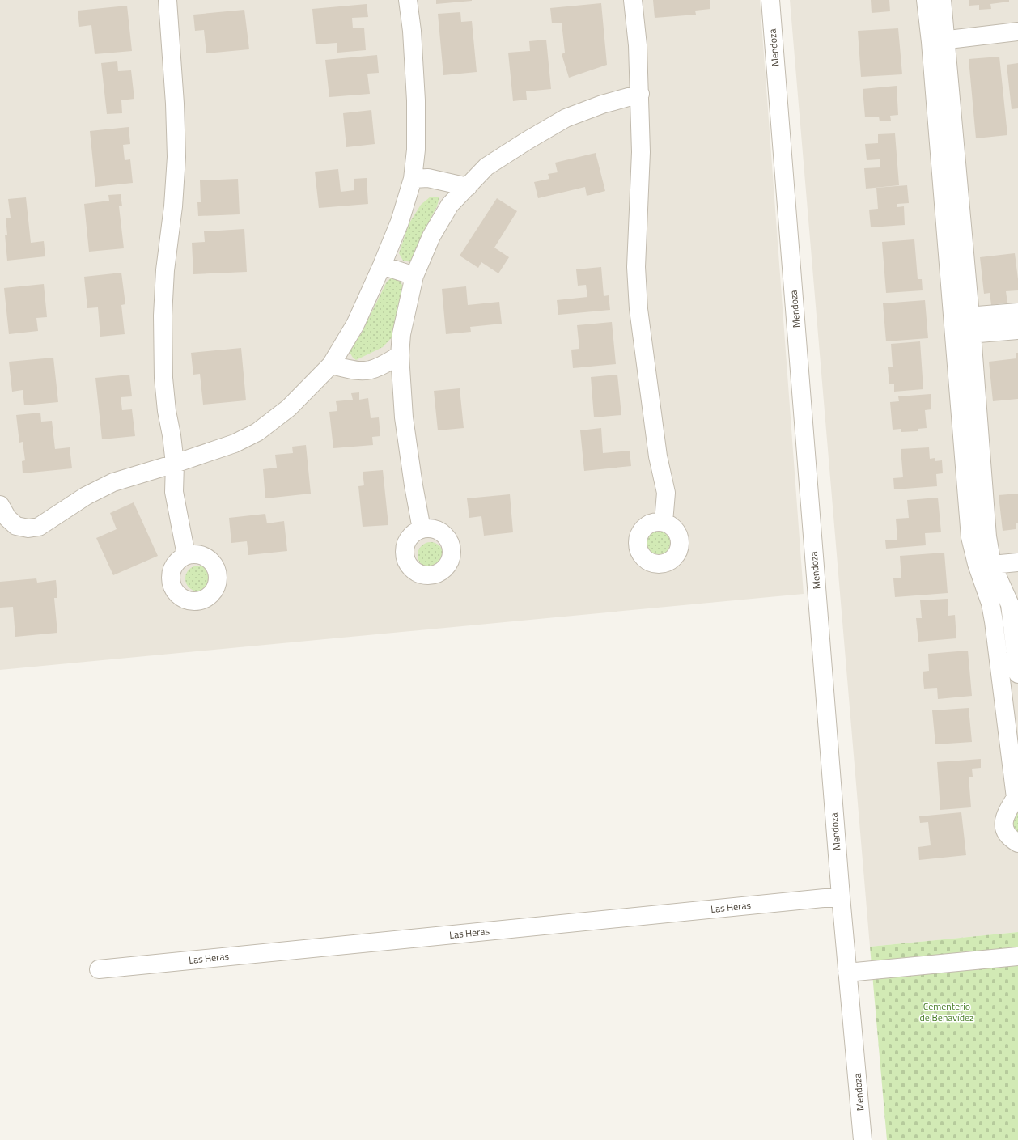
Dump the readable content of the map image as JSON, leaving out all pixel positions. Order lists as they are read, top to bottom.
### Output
{
  "streets": {
    "street": ["Mendoza", "Las Heras"]
  },
  "crossings": [
    ["Mendoza", "Las Heras"]
  ],
  "parks": ["Cementerio de Benavídez"]
}
